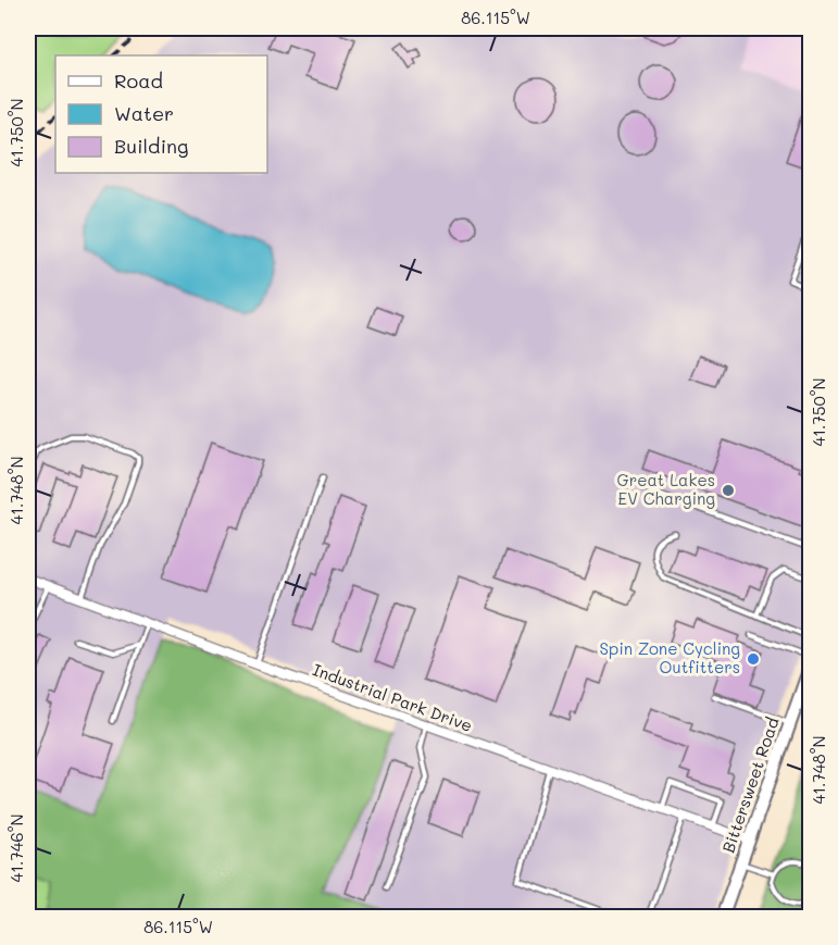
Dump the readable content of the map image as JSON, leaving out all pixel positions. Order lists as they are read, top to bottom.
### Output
{
  "streets": {
    "street": ["Industrial Park Drive", "Bittersweet Road"]
  },
  "crossings": [
    ["Industrial Park Drive", "Bittersweet Road"]
  ],
  "places": ["Great Lakes EV Charging", "Spin Zone Cycling Outfitters"],
  "legend": ["Road", "Water", "Building"],
  "coordinates": [
    "86.115°W",
    "41.750°N",
    "41.748°N",
    "41.746°N"
  ]
}
